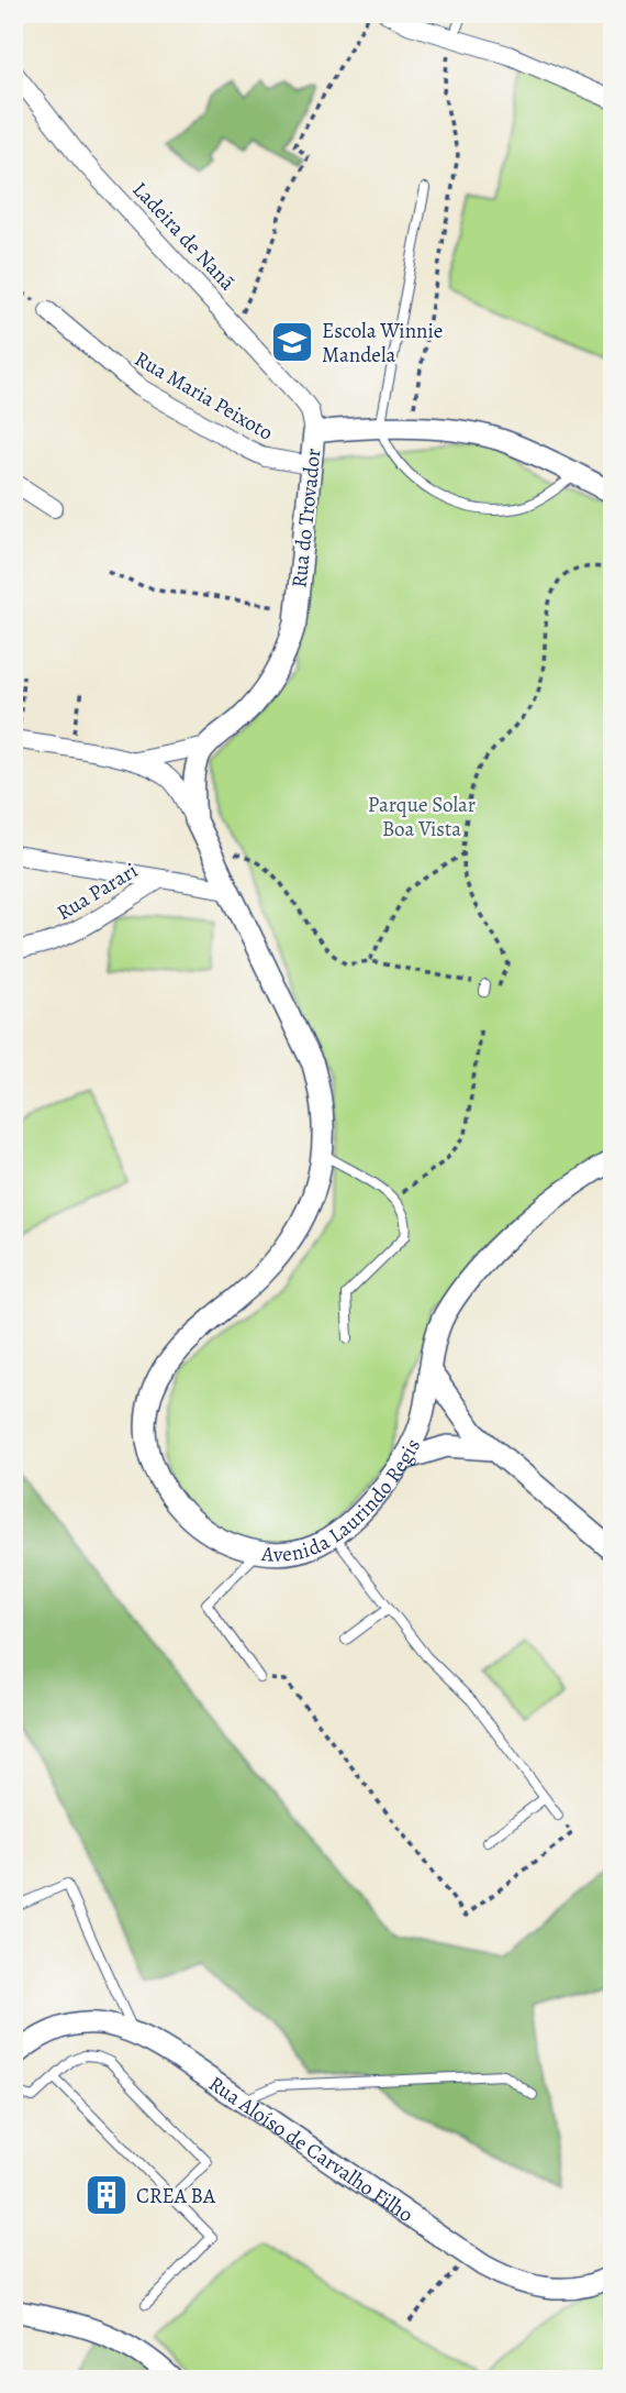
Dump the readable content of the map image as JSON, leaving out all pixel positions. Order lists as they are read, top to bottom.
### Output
{
  "streets": {
    "street": [
      "Ladeira de Nanã",
      "Rua Maria Peixoto",
      "Rua do Trovador",
      "Rua Parari",
      "Avenida Laurindo Regis",
      "Rua Aloíso de Carvalho Filho"
    ]
  },
  "crossings": [
    ["Ladeira de Nanã", "Rua do Trovador"],
    ["Rua Maria Peixoto", "Rua do Trovador"],
    ["Rua do Trovador", "Avenida Laurindo Regis"]
  ],
  "parks": ["Parque Solar Boa Vista"],
  "places": {
    "school or university": ["Escola Winnie Mandela"],
    "building": ["CREA BA"]
  }
}
